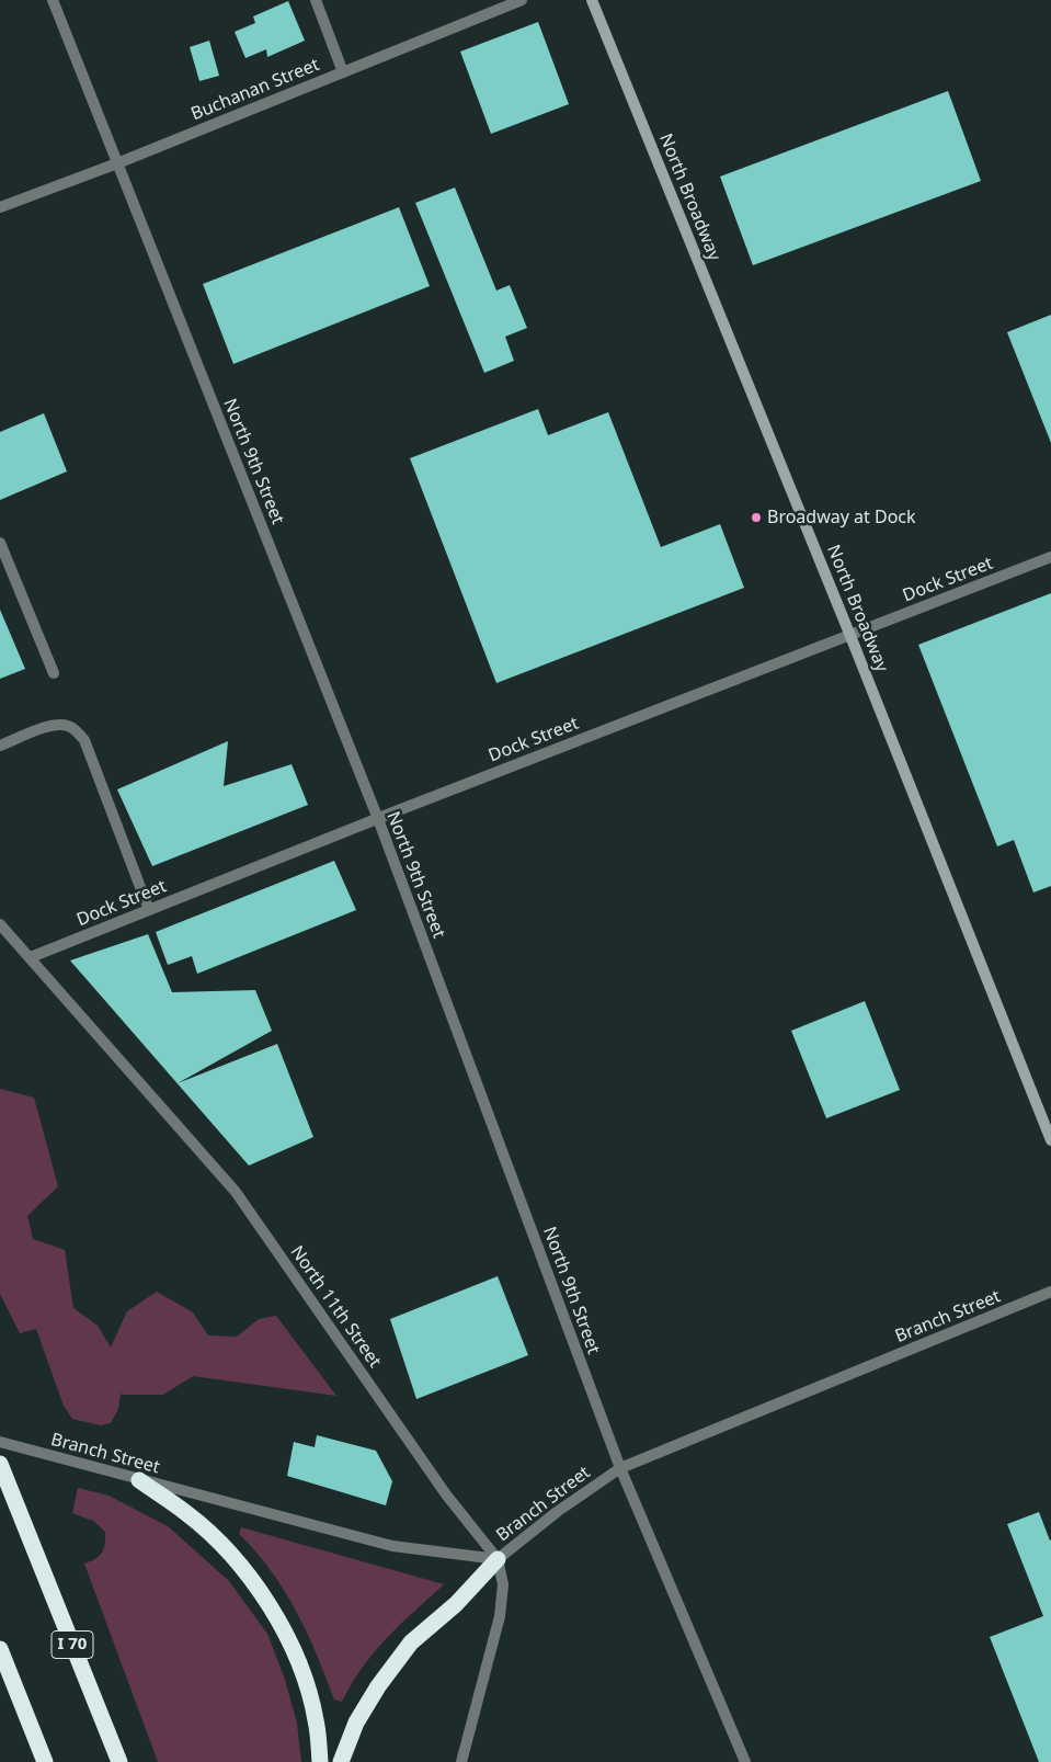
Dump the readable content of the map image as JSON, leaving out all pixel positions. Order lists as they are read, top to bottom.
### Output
{
  "streets": {
    "highway": ["I 70"],
    "main road": ["North Broadway"],
    "street": [
      "Buchanan Street",
      "North 9th Street",
      "Dock Street",
      "North 11th Street",
      "Branch Street"
    ]
  },
  "crossings": [
    ["Buchanan Street", "North 9th Street"],
    ["North Broadway", "Dock Street"],
    ["North 9th Street", "Dock Street"],
    ["North 9th Street", "Branch Street"],
    ["Dock Street", "North 11th Street"],
    ["North 11th Street", "Branch Street"]
  ],
  "places": ["Broadway at Dock"]
}
